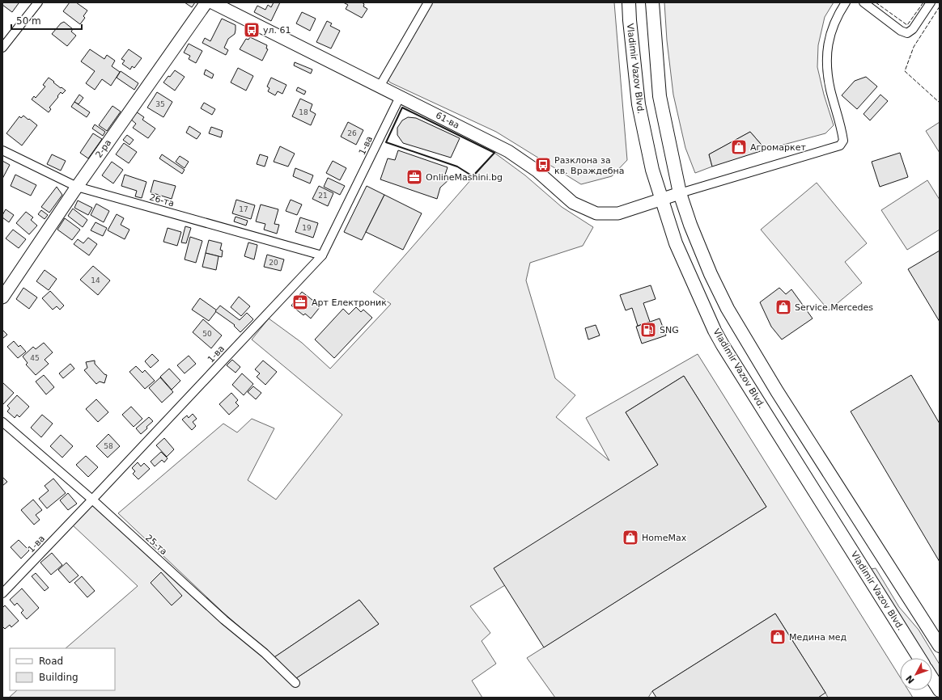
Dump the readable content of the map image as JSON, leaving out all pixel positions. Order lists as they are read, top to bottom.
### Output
{
  "streets": {
    "main road": ["Vladimir Vazov Blvd."],
    "street": [
      "61-ва",
      "1-ва",
      "2-ра",
      "26-та",
      "25-та"
    ]
  },
  "crossings": [
    ["Vladimir Vazov Blvd.", "61-ва"],
    ["61-ва", "1-ва"],
    ["1-ва", "26-та"],
    ["1-ва", "25-та"],
    ["2-ра", "26-та"]
  ],
  "places": {
    "bus stop": ["ул. 61", "Разклона за кв. Враждебна"],
    "shop": [
      "Агромаркет",
      "Service Mercedes",
      "HomeMax",
      "Медина мед"
    ],
    "office": ["ОnlineMashini.bg", "Арт Електроник"],
    "fuel station": ["SNG"]
  },
  "house_numbers": [
    "35",
    "18",
    "26",
    "21",
    "17",
    "19",
    "20",
    "14",
    "50",
    "45",
    "58"
  ],
  "legend": ["Road", "Building"],
  "scale_bar": "50 m",
  "north": "bottom left"
}
